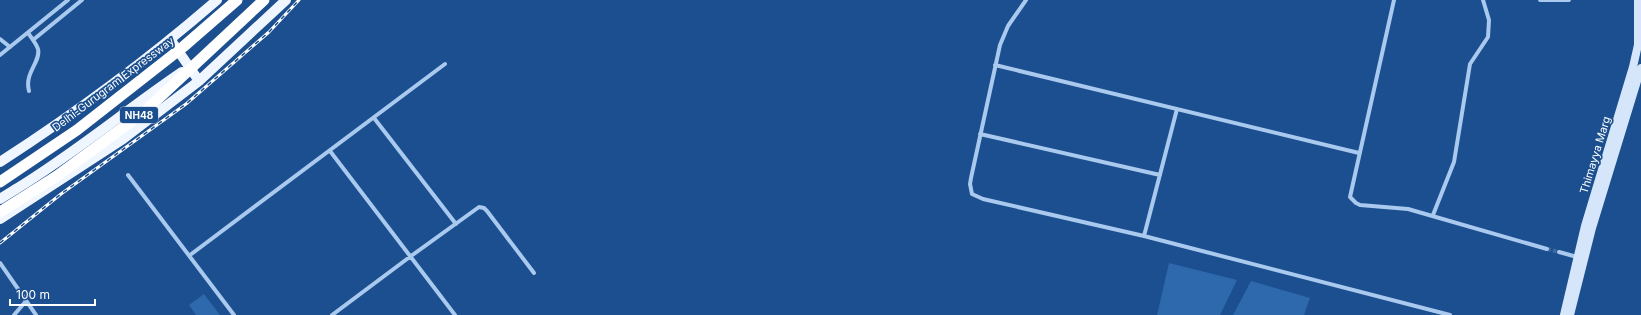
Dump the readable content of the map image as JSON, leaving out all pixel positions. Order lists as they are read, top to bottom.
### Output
{
  "streets": {
    "highway": ["Delhi-Gurugram Expressway", "NH48"],
    "street": ["Thimayya Marg"]
  },
  "scale_bar": "100 m"
}
